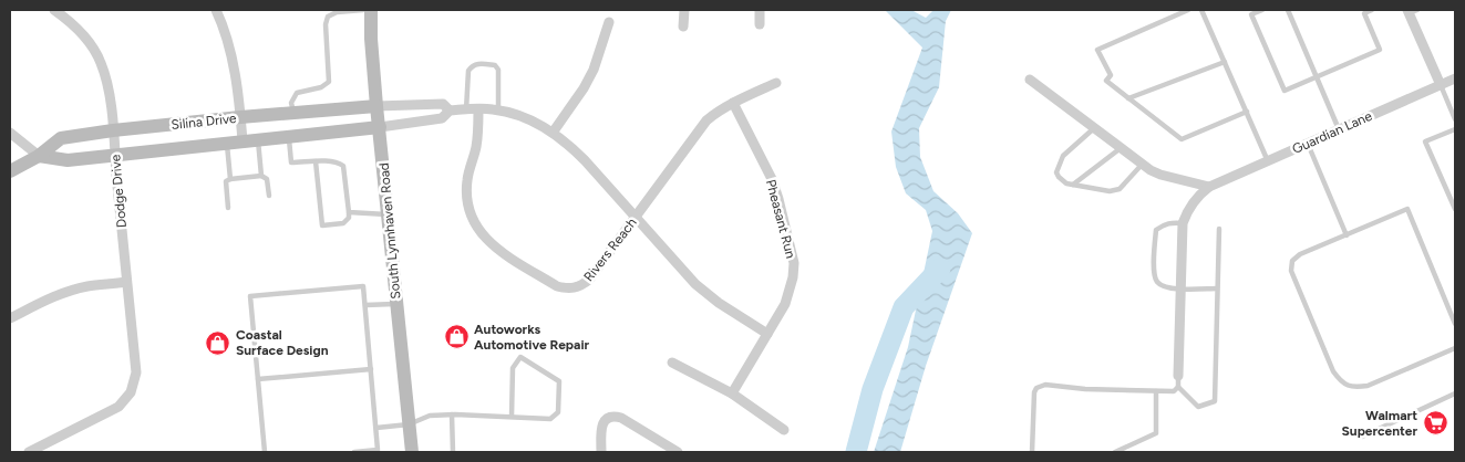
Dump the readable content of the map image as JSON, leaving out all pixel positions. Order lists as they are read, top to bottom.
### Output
{
  "streets": {
    "street": [
      "Silina Drive",
      "Guardian Lane",
      "Dodge Drive",
      "Pheasant Run",
      "South Lynnhaven Road",
      "Rivers Reach"
    ]
  },
  "crossings": [
    ["Silina Drive", "Dodge Drive"],
    ["Silina Drive", "South Lynnhaven Road"],
    ["Pheasant Run", "Rivers Reach"]
  ],
  "places": {
    "shop": ["Autoworks Automotive Repair", "Coastal Surface Design"],
    "supermarket": ["Walmart Supercenter"]
  }
}
